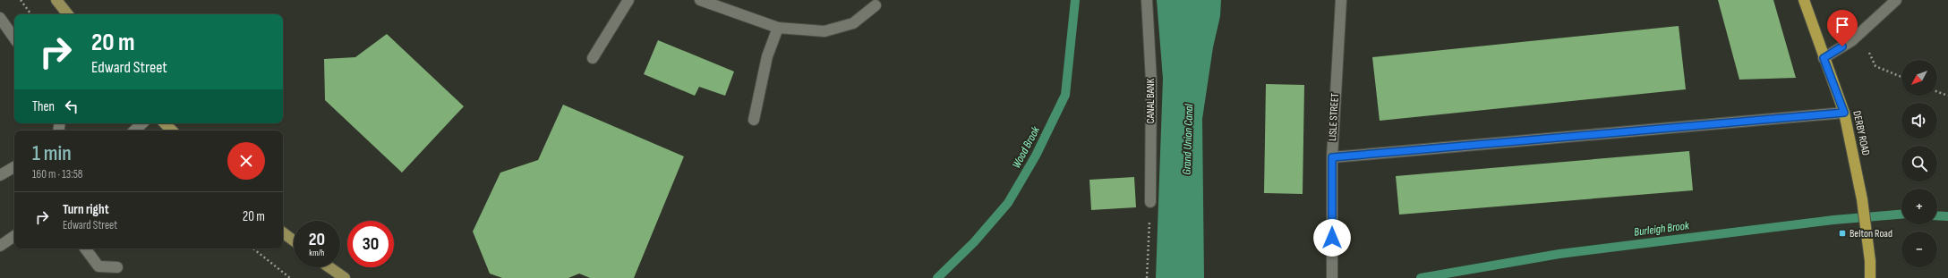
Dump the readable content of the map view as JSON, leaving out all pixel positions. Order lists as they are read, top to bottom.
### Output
{
  "streets": {
    "highway": ["DERBY ROAD"],
    "street": ["CANAL BANK", "LISLE STREET"]
  },
  "water": ["Grand Union Canal", "Wood Brook", "Burleigh Brook"],
  "places": {
    "transit": ["Belton Road"]
  },
  "north": "bottom left",
  "page": {
    "turn": ["20 m", "Edward Street"],
    "map_buttons": ["+", "−"],
    "then": "Then",
    "heading": ["1 min", "160 m · 13:58"],
    "list": [
      {
        "name": "Turn right",
        "note": "Edward Street",
        "value": "20 m"
      }
    ],
    "speed": "20 km/h",
    "limit": "30"
  }
}
